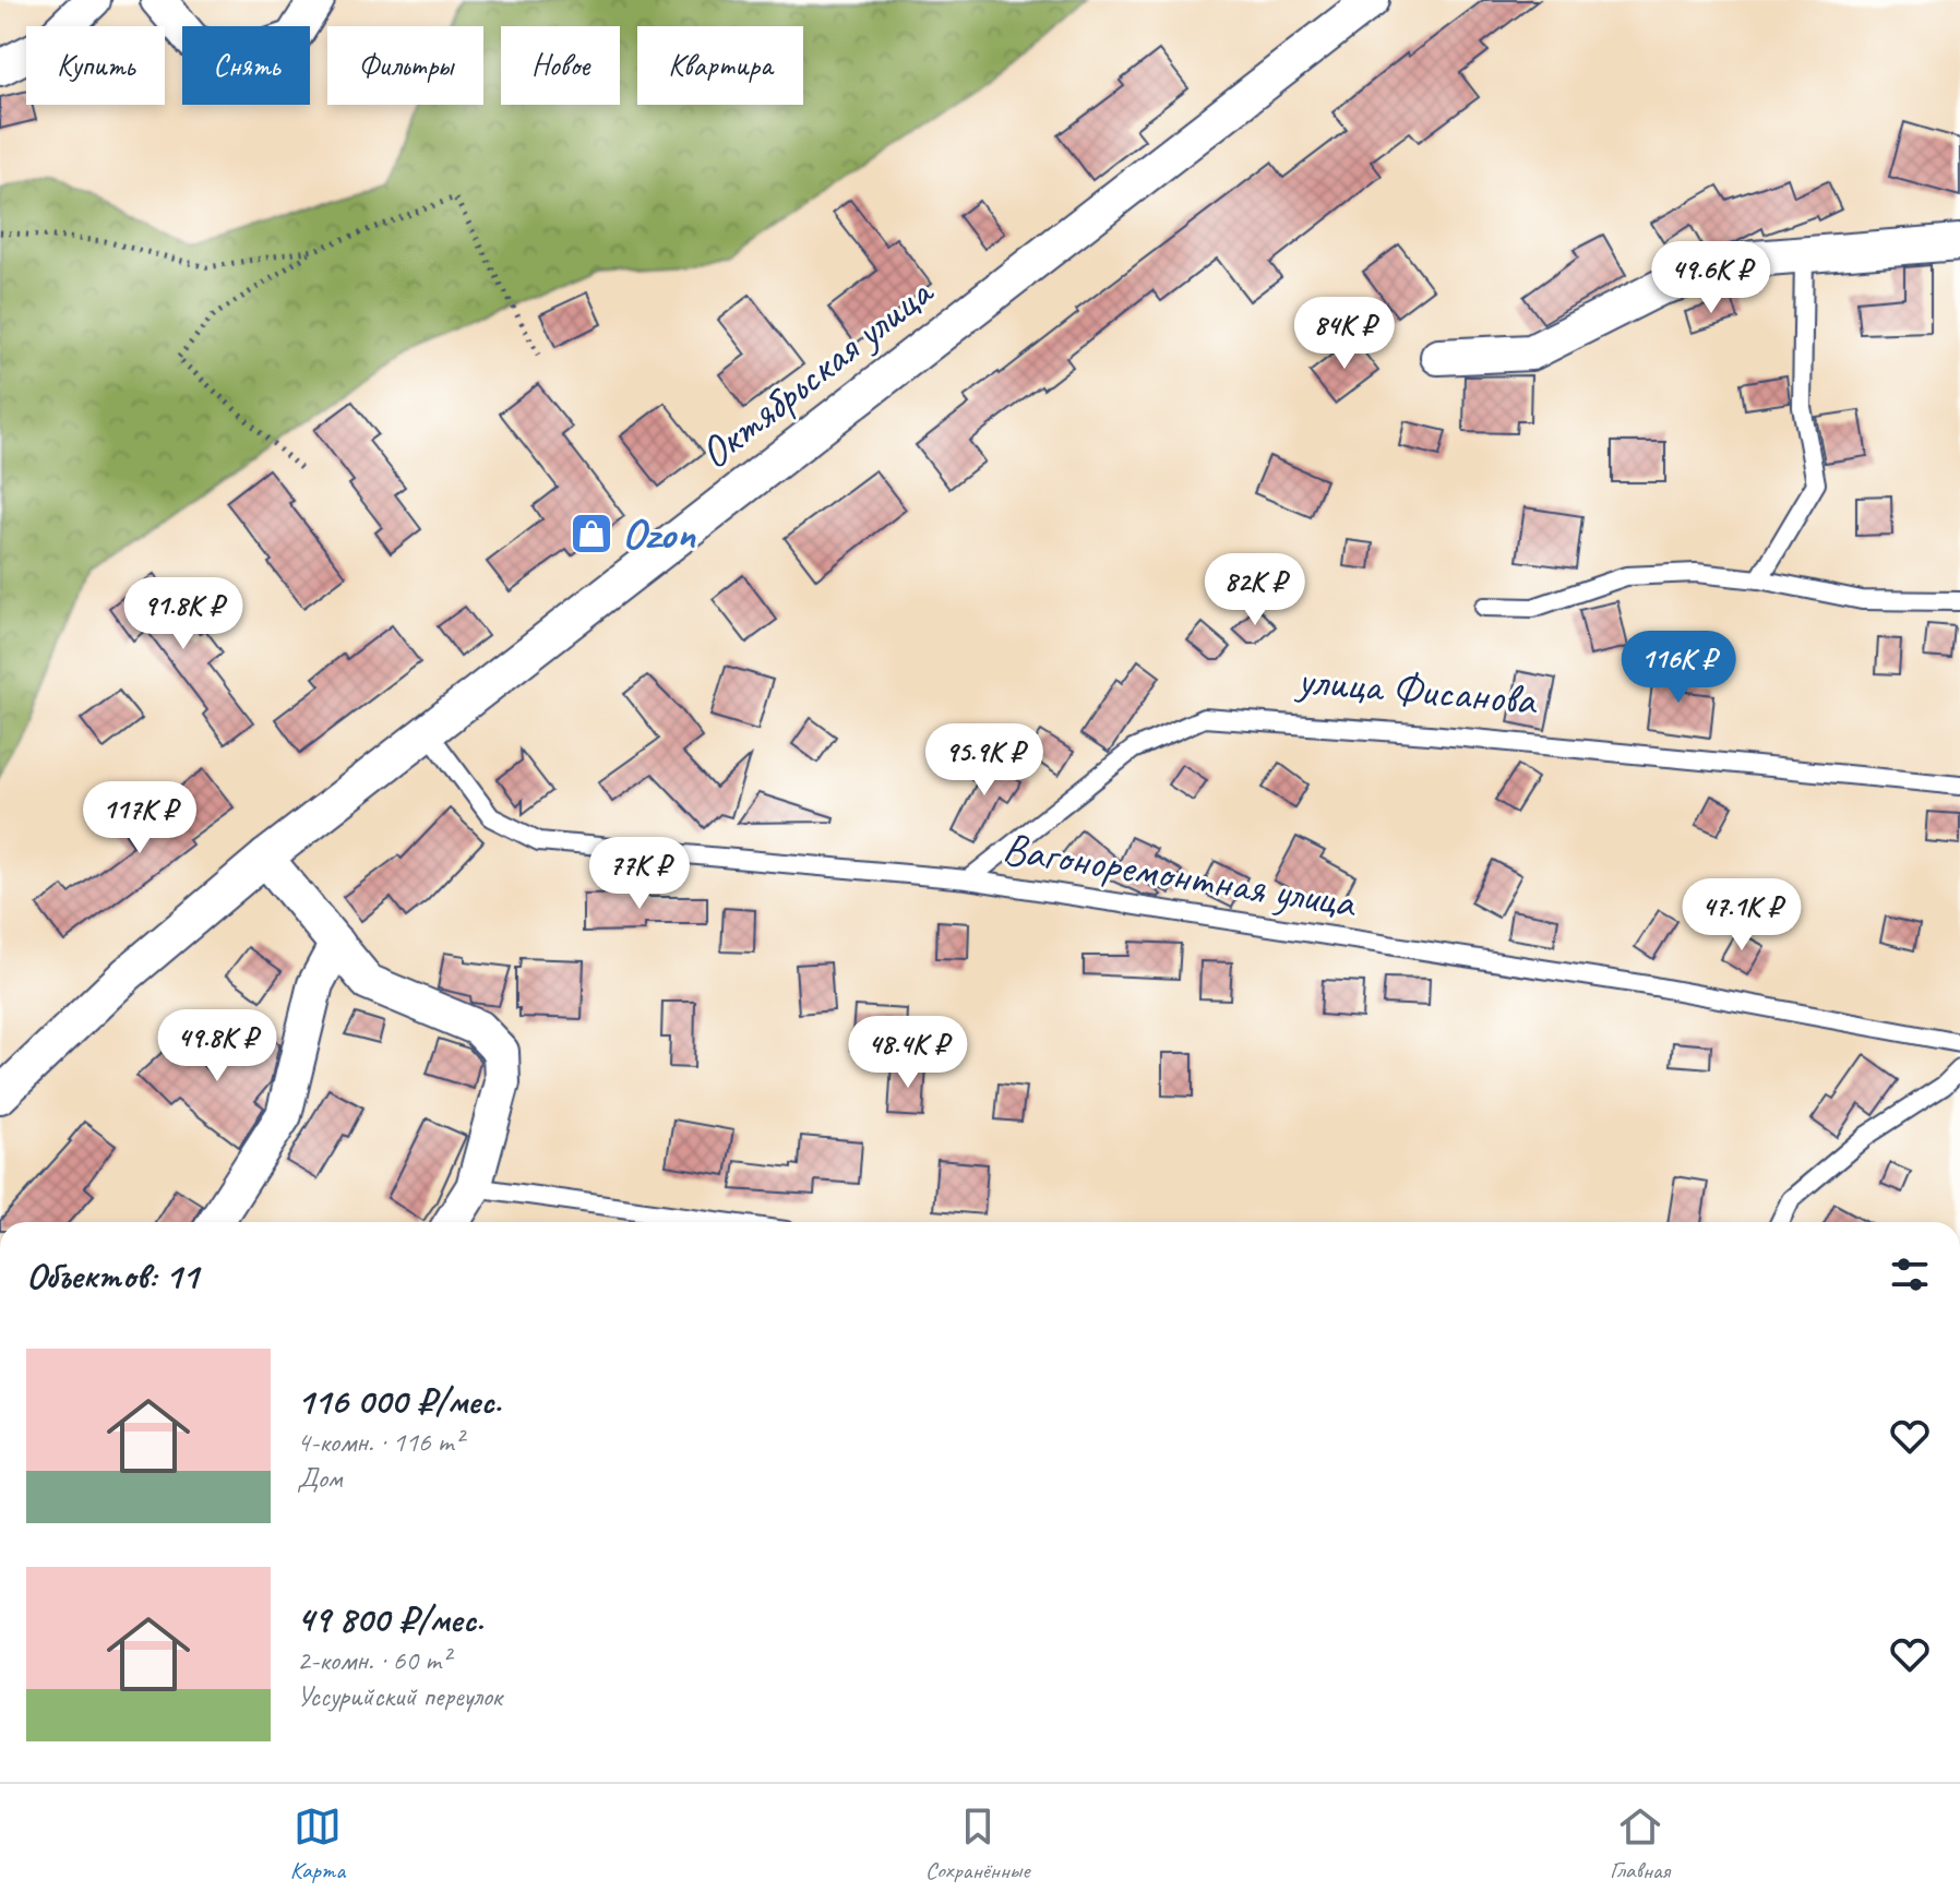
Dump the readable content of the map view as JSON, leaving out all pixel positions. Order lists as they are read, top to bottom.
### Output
{
  "streets": {
    "street": ["Октябрьская улица"],
    "lane": ["улица Фисанова", "Вагоноремонтная улица"]
  },
  "crossings": [
    ["Октябрьская улица", "Вагоноремонтная улица"],
    ["улица Фисанова", "Вагоноремонтная улица"]
  ],
  "places": {
    "shop": ["Ozon"]
  },
  "page": {
    "chip": [
      "Купить",
      "Снять",
      "Фильтры",
      "Новое",
      "Квартира"
    ],
    "price": [
      "49.6K ₽",
      "84K ₽",
      "82K ₽",
      "91.8K ₽",
      "116K ₽",
      "95.9K ₽",
      "117K ₽",
      "77K ₽",
      "47.1K ₽",
      "49.8K ₽",
      "48.4K ₽"
    ],
    "heading": "Объектов: 11",
    "list": [
      {
        "name": "116 000 ₽/мес.",
        "note": "4-комн. · 116 m² · Дом"
      },
      {
        "name": "49 800 ₽/мес.",
        "note": "2-комн. · 60 m² · Уссурийский переулок"
      }
    ],
    "tabs": ["Карта", "Сохранённые", "Главная"]
  }
}
